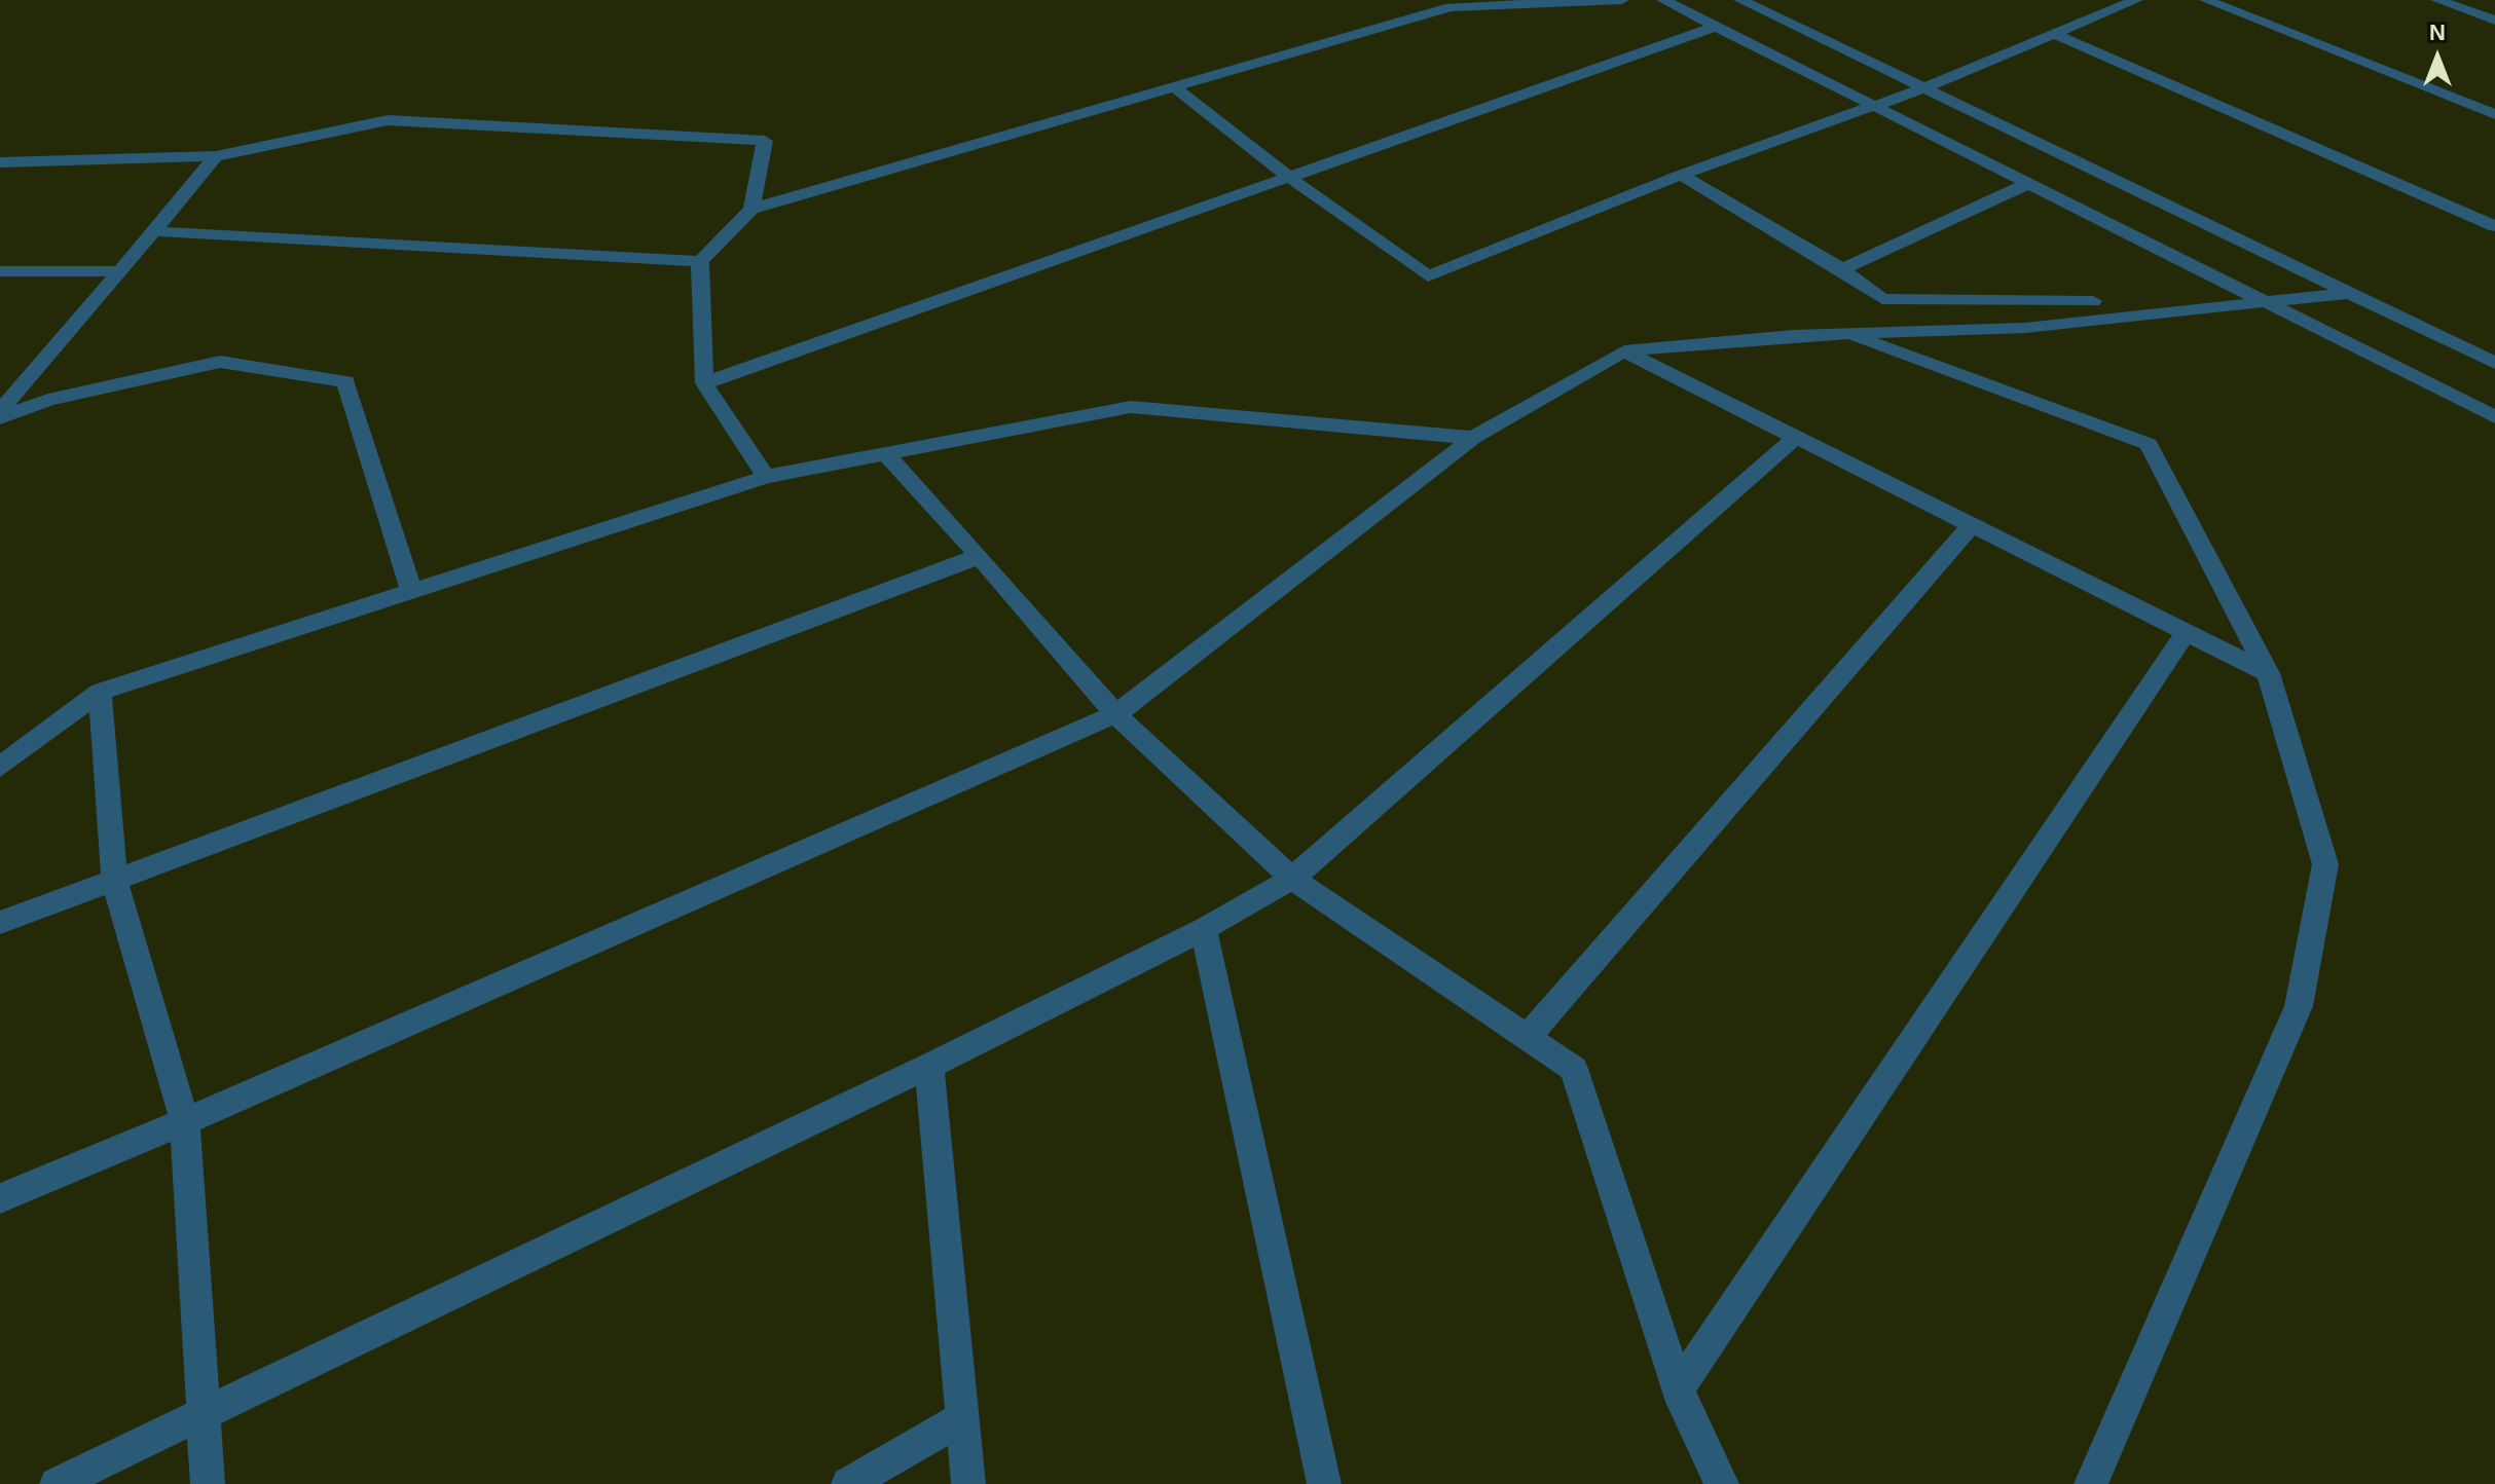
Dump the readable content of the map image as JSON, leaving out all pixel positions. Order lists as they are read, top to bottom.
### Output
{
  "north": "top"
}
